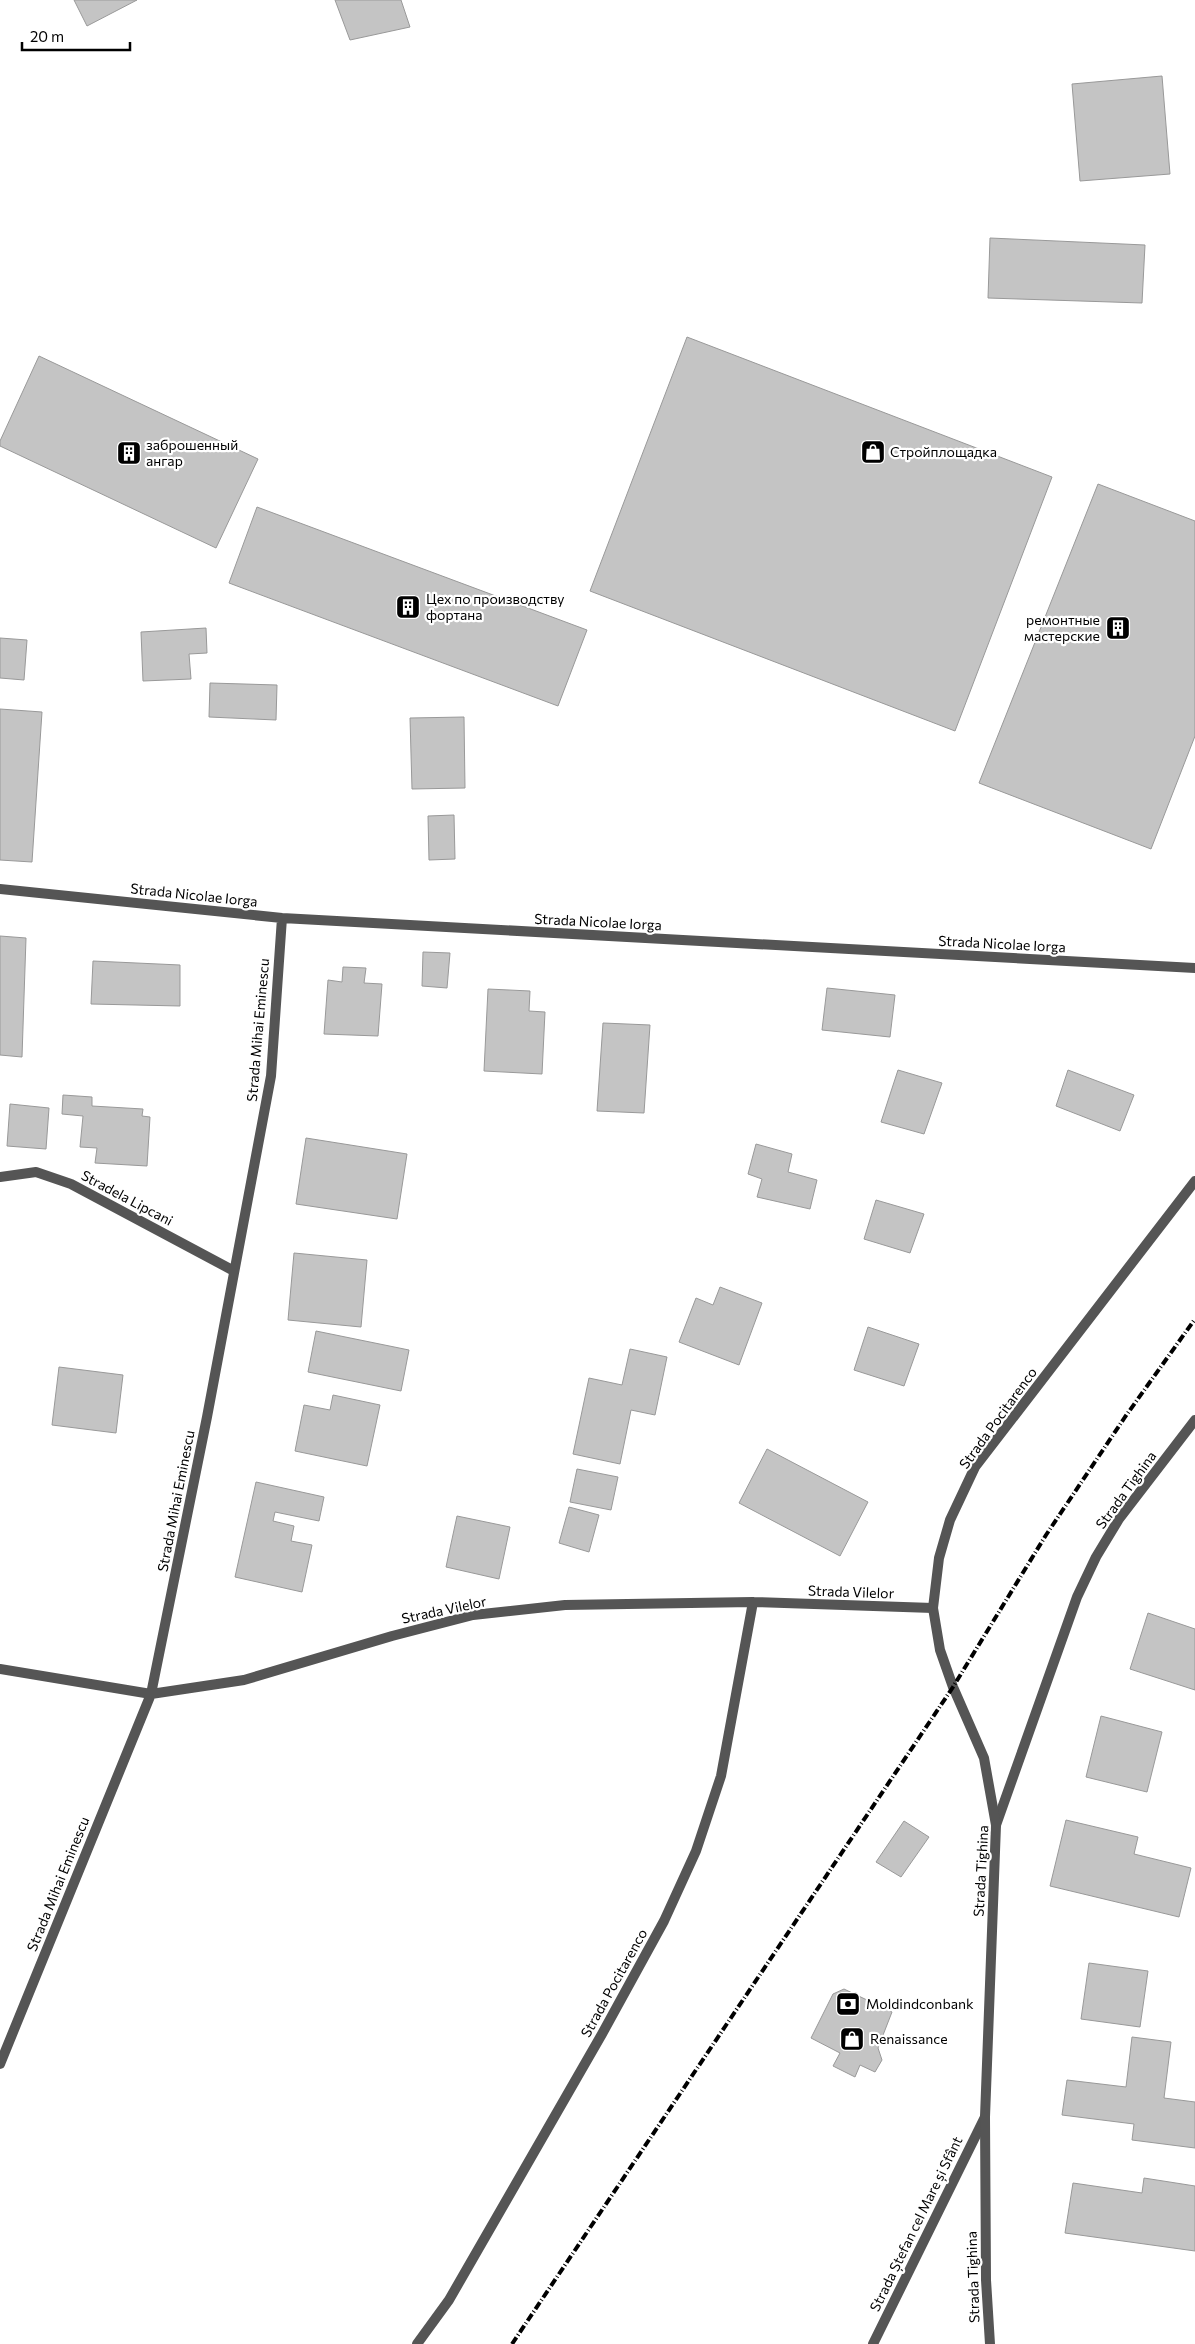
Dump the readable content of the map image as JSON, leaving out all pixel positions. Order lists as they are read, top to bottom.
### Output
{
  "streets": {
    "street": [
      "Strada Nicolae Iorga",
      "Strada Mihai Eminescu",
      "Stradela Lipcani",
      "Strada Pocitarenco",
      "Strada Tighina",
      "Strada Vilelor",
      "Strada Ștefan cel Mare și Sfânt"
    ]
  },
  "crossings": [
    ["Strada Nicolae Iorga", "Strada Mihai Eminescu"],
    ["Strada Mihai Eminescu", "Stradela Lipcani"],
    ["Strada Mihai Eminescu", "Strada Vilelor"],
    ["Strada Pocitarenco", "Strada Tighina"],
    ["Strada Pocitarenco", "Strada Vilelor"],
    ["Strada Tighina", "Strada Ștefan cel Mare și Sfânt"]
  ],
  "places": {
    "shop": ["Стройплощадка", "Renaissance"],
    "building": ["заброшенный ангар", "Цех по производству фортана", "ремонтные мастерские"],
    "bank": ["Moldindconbank"]
  },
  "scale_bar": "20 m"
}
